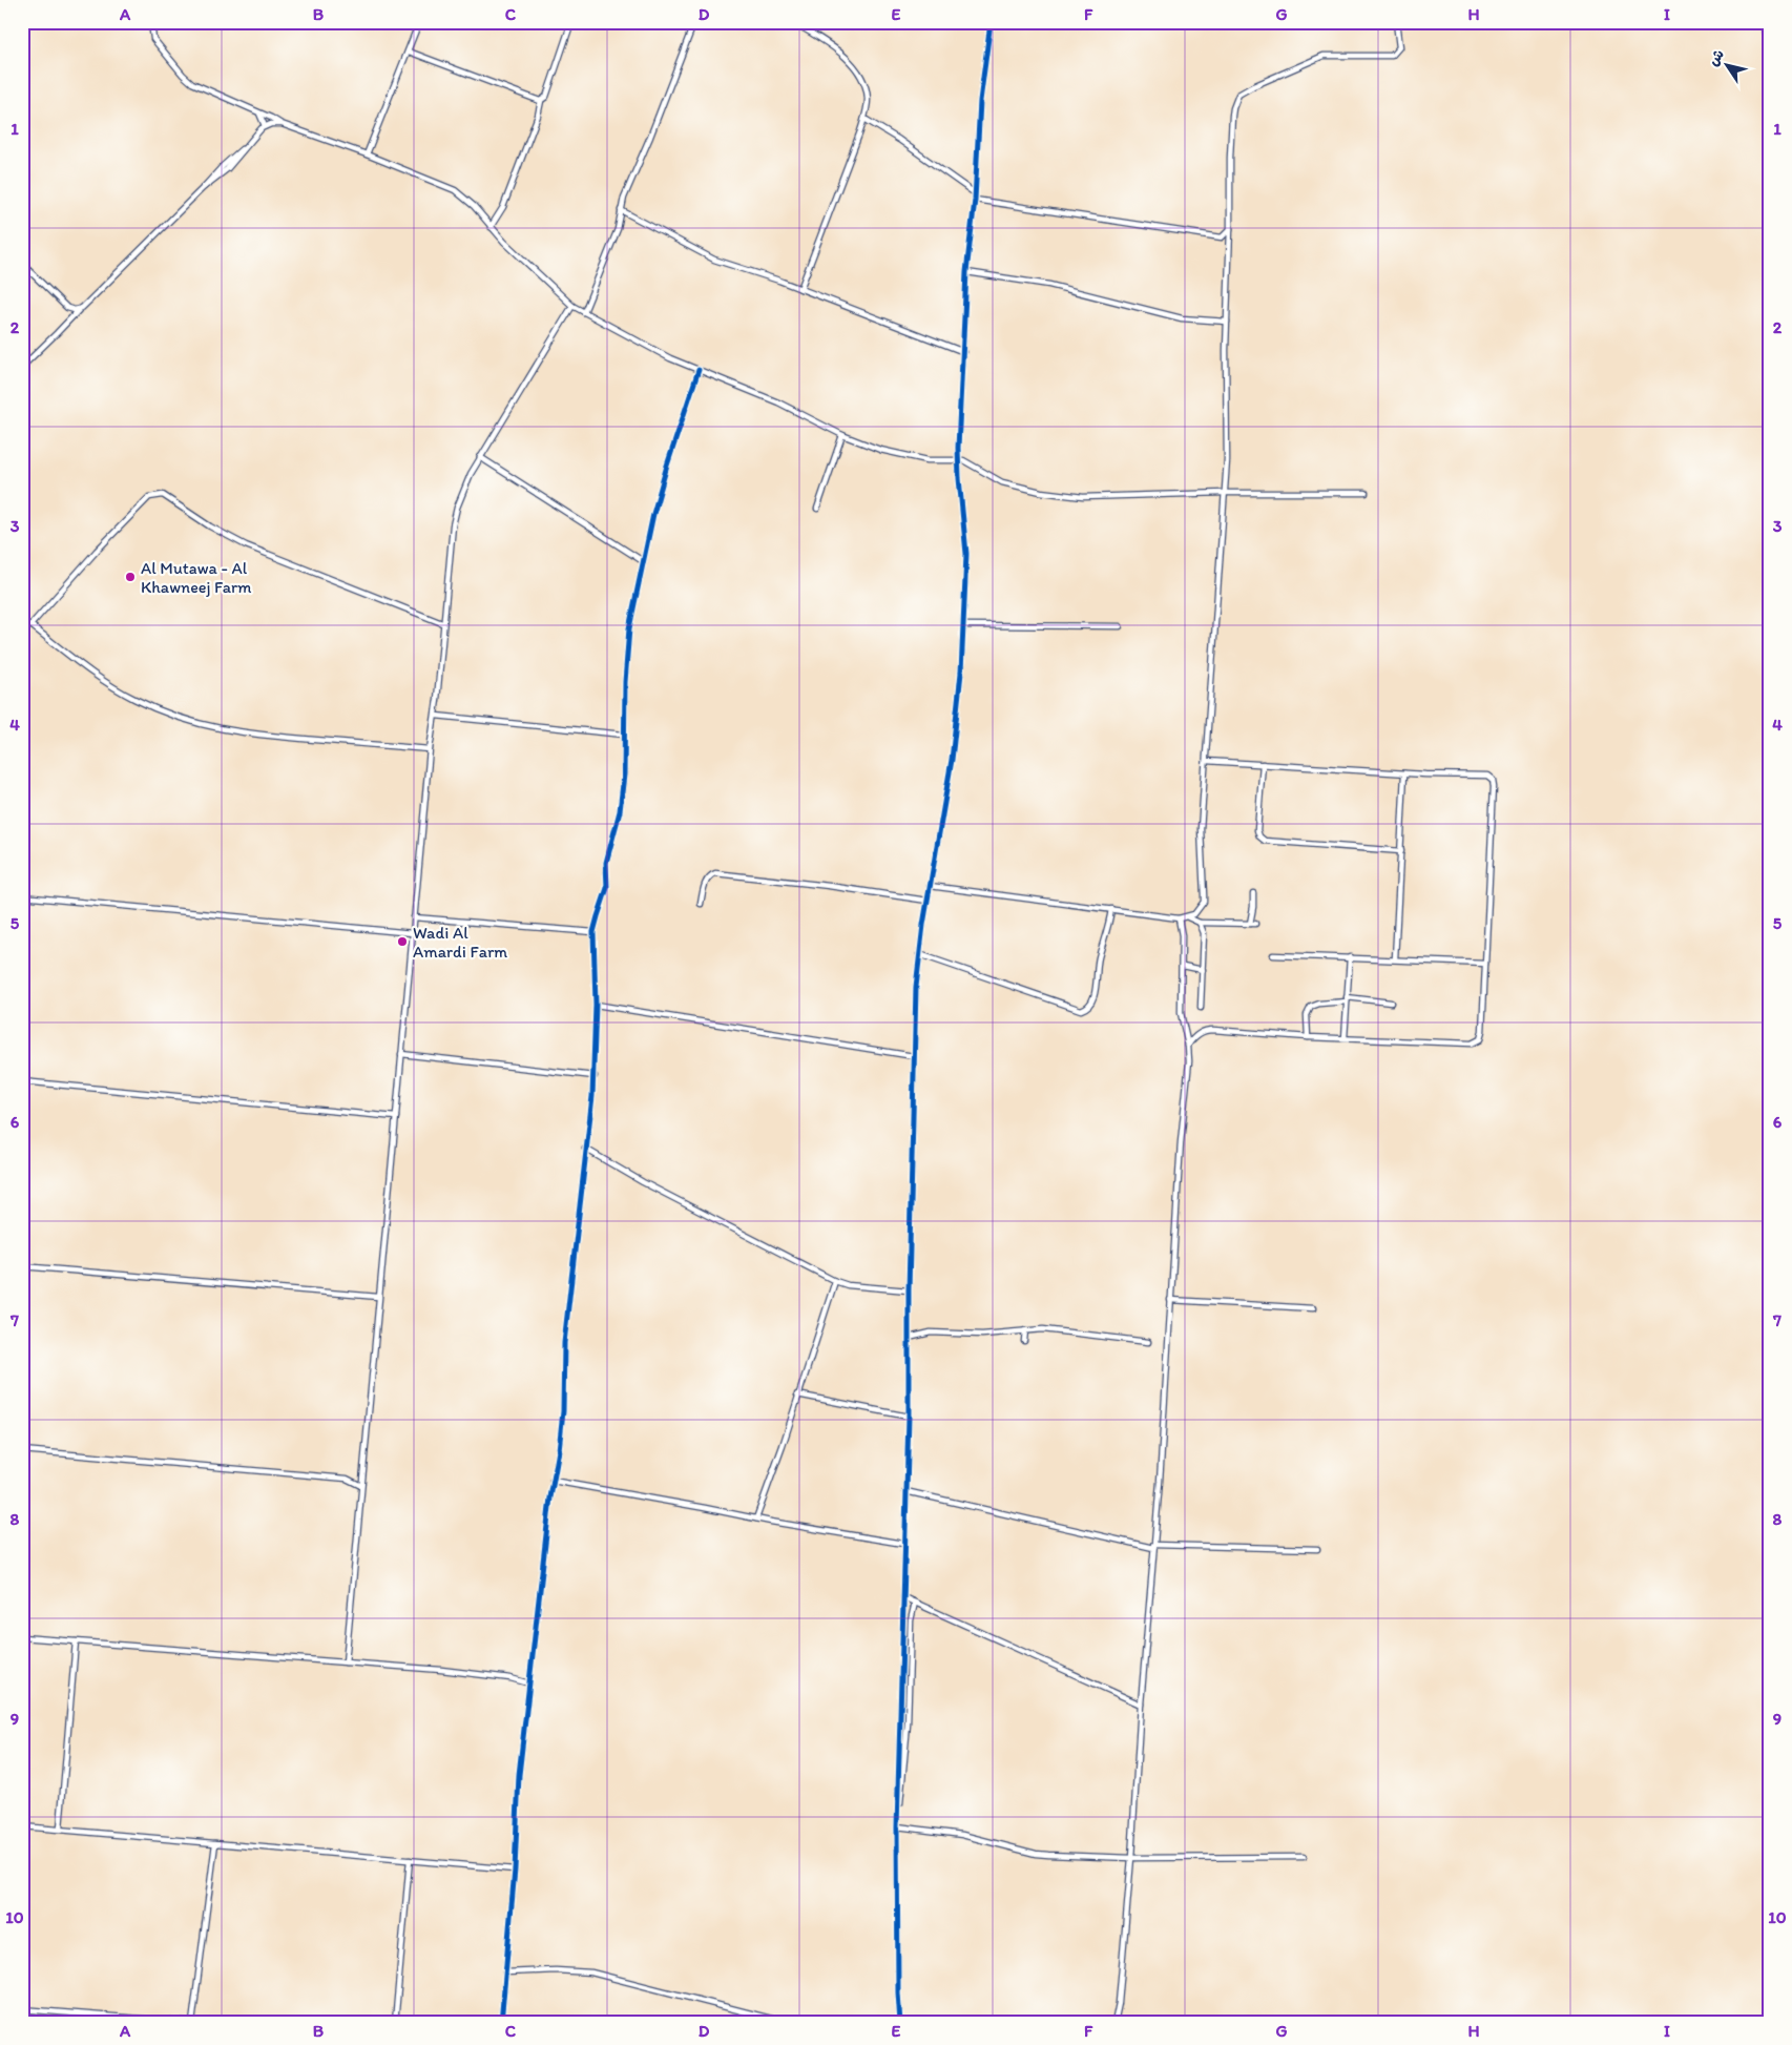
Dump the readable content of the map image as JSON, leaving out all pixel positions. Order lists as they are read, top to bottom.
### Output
{
  "places": ["Al Mutawa - Al Khawneej Farm", "Wadi Al Amardi Farm"],
  "north": "top left",
  "grid": {
    "columns": [
      "A",
      "B",
      "C",
      "D",
      "E",
      "F",
      "G",
      "H",
      "I"
    ],
    "rows": [
      "1",
      "2",
      "3",
      "4",
      "5",
      "6",
      "7",
      "8",
      "9",
      "10"
    ]
  }
}
